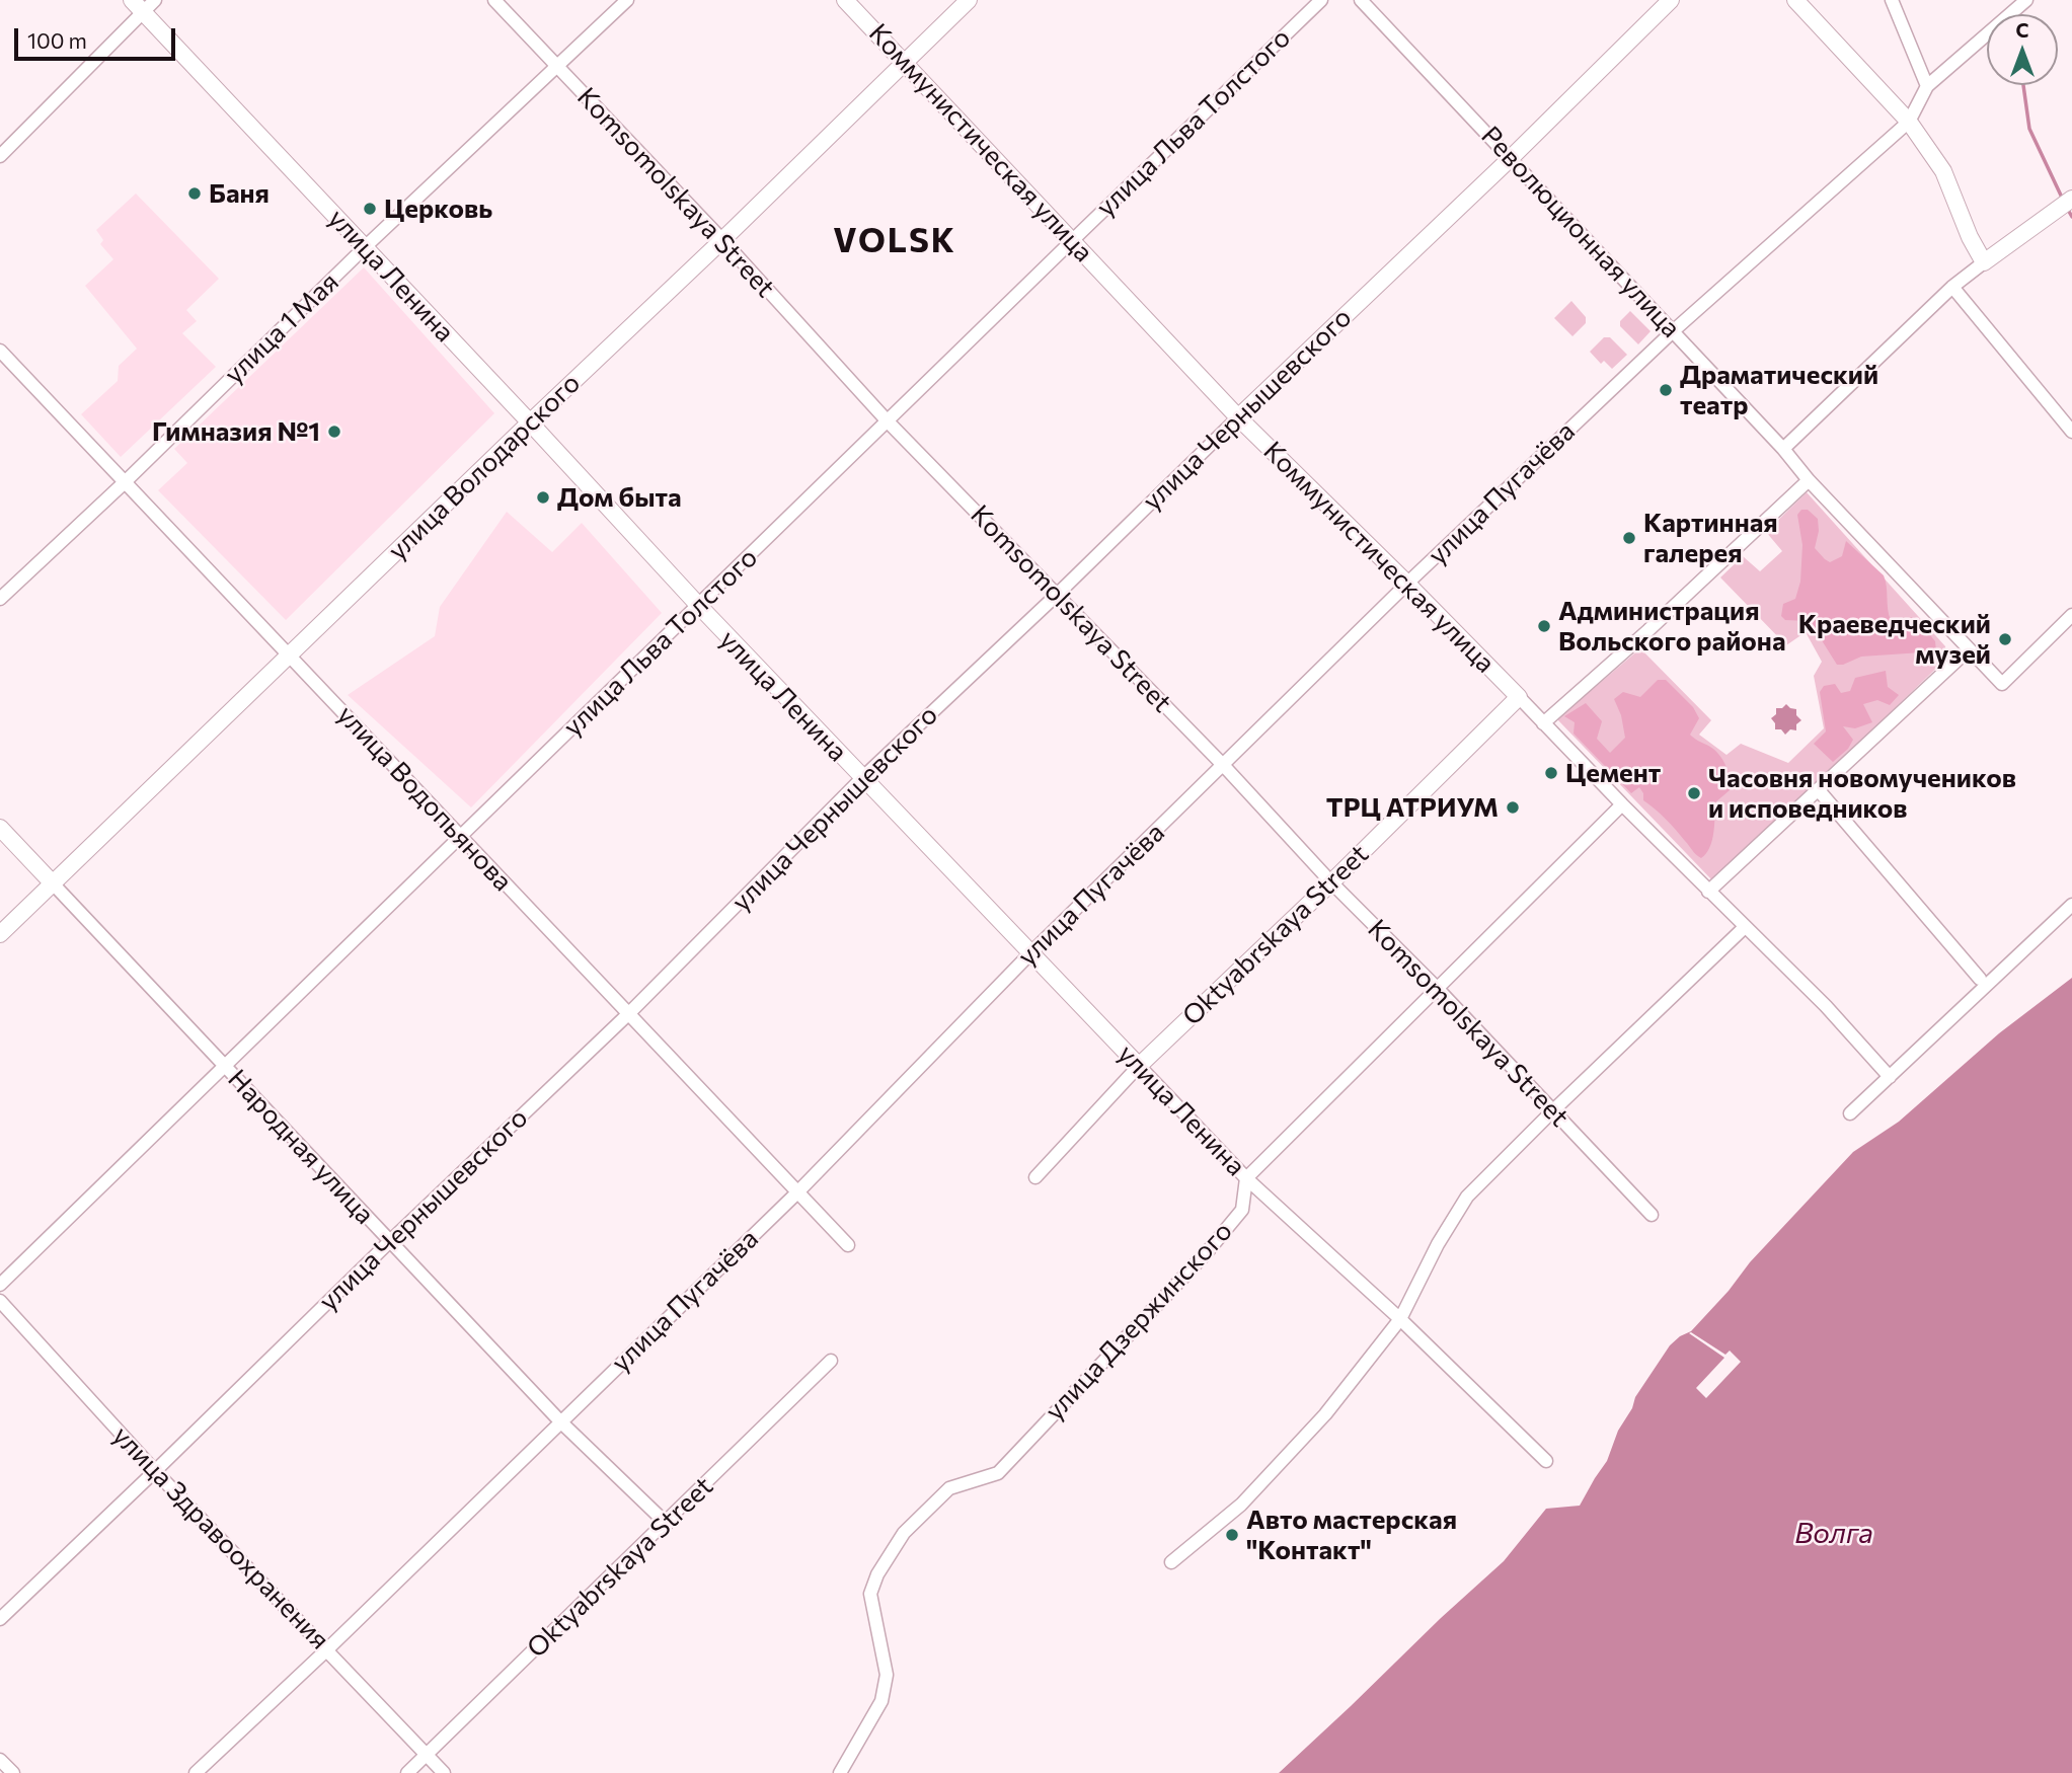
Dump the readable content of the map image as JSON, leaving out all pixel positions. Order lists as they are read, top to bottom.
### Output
{
  "streets": {
    "street": [
      "улица Льва Толстого",
      "Коммунистическая улица",
      "Komsomolskaya Street",
      "Революционная улица",
      "улица Ленина",
      "улица 1 Мая",
      "улица Чернышевского",
      "улица Володарского",
      "улица Пугачёва",
      "улица Водопьянова",
      "Oktyabrskaya Street",
      "Народная улица",
      "улица Дзержинского",
      "улица Здравоохранения"
    ]
  },
  "crossings": [
    ["улица Льва Толстого", "Коммунистическая улица"],
    ["улица Льва Толстого", "Komsomolskaya Street"],
    ["улица Льва Толстого", "улица Ленина"],
    ["улица Льва Толстого", "улица Водопьянова"],
    ["улица Льва Толстого", "Народная улица"],
    ["Коммунистическая улица", "улица Чернышевского"],
    ["Коммунистическая улица", "улица Володарского"],
    ["Коммунистическая улица", "улица Пугачёва"],
    ["Коммунистическая улица", "Oktyabrskaya Street"],
    ["Komsomolskaya Street", "улица 1 Мая"],
    ["Komsomolskaya Street", "улица Чернышевского"],
    ["Komsomolskaya Street", "улица Володарского"],
    ["Komsomolskaya Street", "улица Пугачёва"],
    ["Komsomolskaya Street", "Oktyabrskaya Street"],
    ["Революционная улица", "улица Чернышевского"],
    ["Революционная улица", "улица Пугачёва"],
    ["улица Ленина", "улица 1 Мая"],
    ["улица Ленина", "улица Чернышевского"],
    ["улица Ленина", "улица Володарского"],
    ["улица Ленина", "улица Пугачёва"],
    ["улица Ленина", "Oktyabrskaya Street"],
    ["улица Ленина", "улица Дзержинского"],
    ["улица 1 Мая", "улица Водопьянова"],
    ["улица Чернышевского", "улица Водопьянова"],
    ["улица Чернышевского", "Народная улица"],
    ["улица Чернышевского", "улица Здравоохранения"],
    ["улица Володарского", "улица Водопьянова"],
    ["улица Володарского", "Народная улица"],
    ["улица Пугачёва", "улица Водопьянова"],
    ["улица Пугачёва", "Народная улица"],
    ["улица Пугачёва", "улица Здравоохранения"],
    ["Oktyabrskaya Street", "Народная улица"],
    ["Oktyabrskaya Street", "улица Здравоохранения"]
  ],
  "districts": ["VOLSK"],
  "water": ["Волга"],
  "places": [
    "Баня",
    "Церковь",
    "Драматический театр",
    "Гимназия №1",
    "Дом быта",
    "Картинная галерея",
    "Администрация Вольского района",
    "Краеведческий музей",
    "Цемент",
    "Часовня новомучеников и исповедников",
    "ТРЦ АТРИУМ",
    "Авто мастерская \"Контакт\""
  ],
  "scale_bar": "100 m",
  "north": "top"
}
